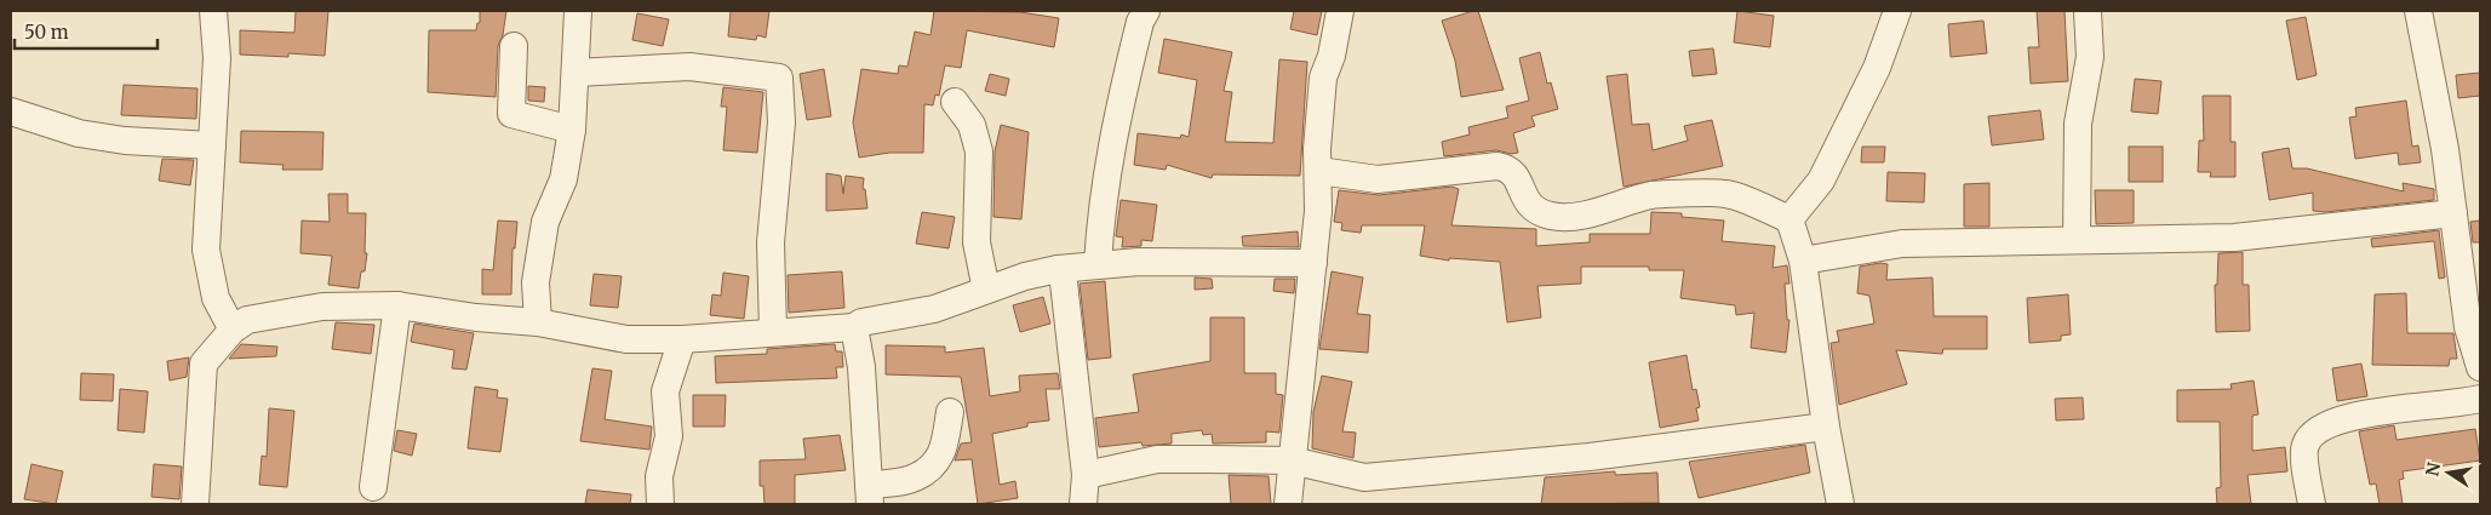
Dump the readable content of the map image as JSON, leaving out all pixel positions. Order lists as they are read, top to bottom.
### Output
{
  "scale_bar": "50 m",
  "north": "left"
}
